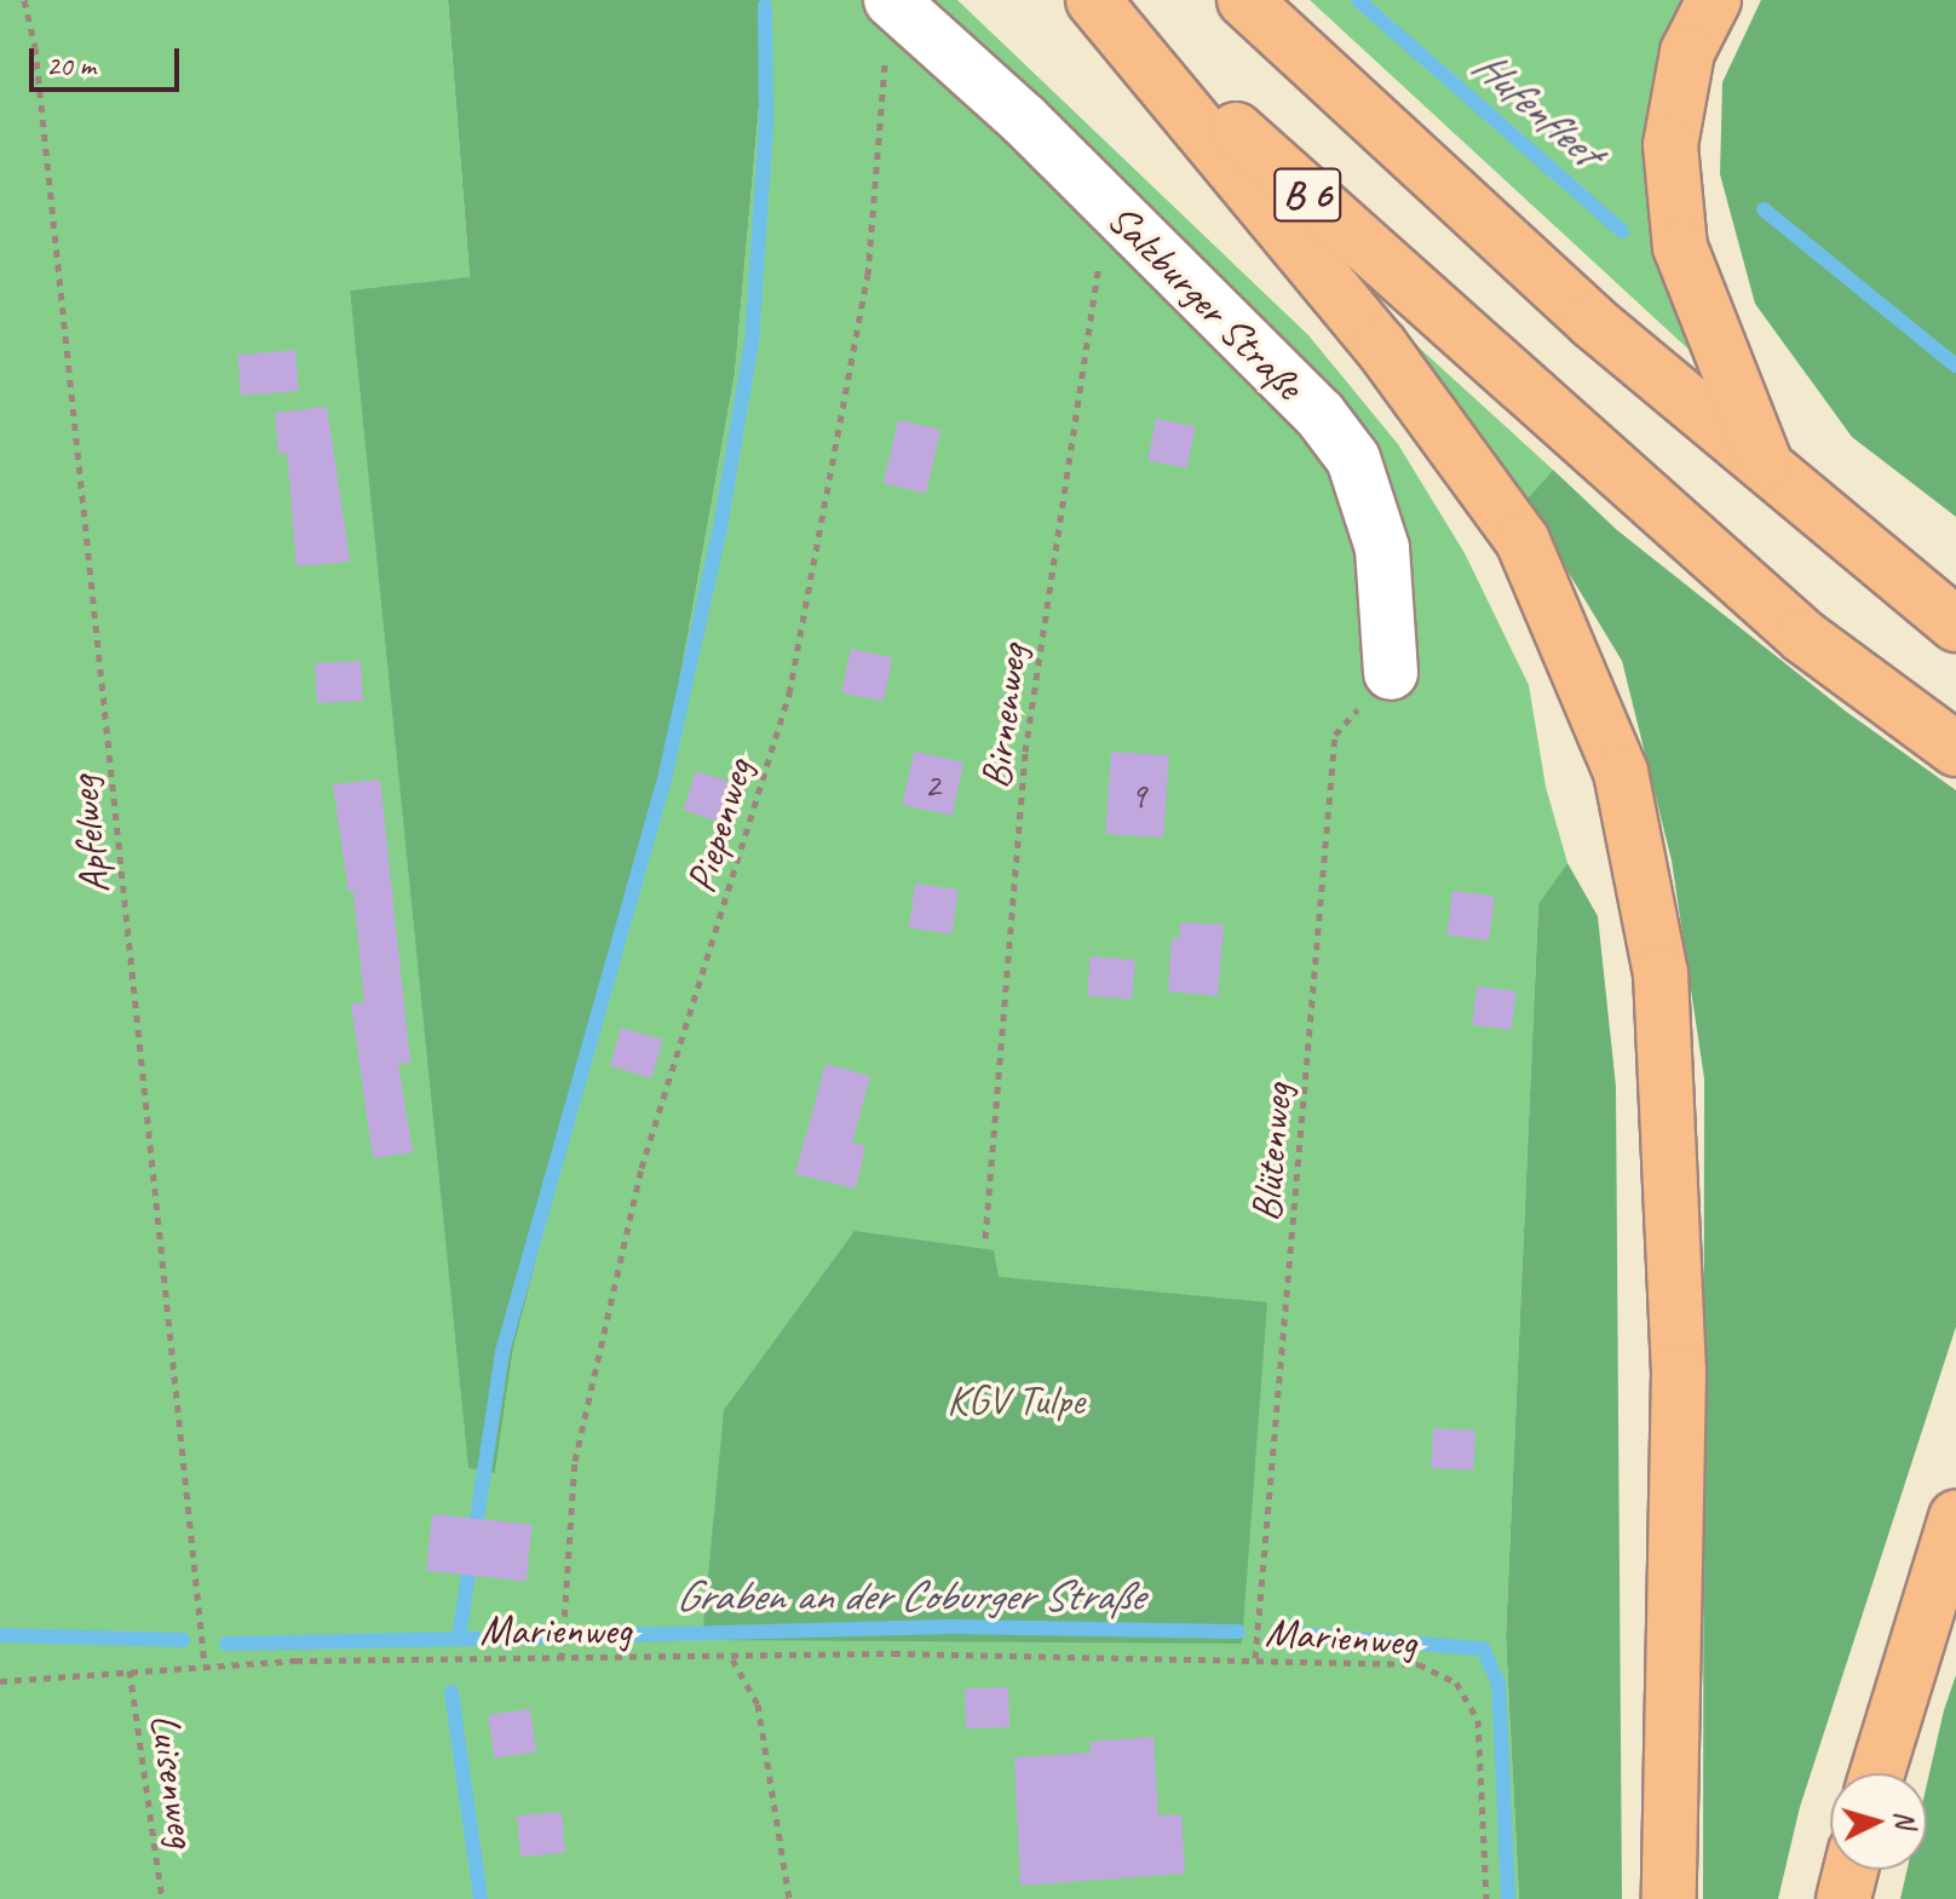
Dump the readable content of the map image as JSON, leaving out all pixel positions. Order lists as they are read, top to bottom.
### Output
{
  "streets": {
    "highway": ["B 6"],
    "street": ["Salzburger Straße"],
    "path": [
      "Birnenweg",
      "Piepenweg",
      "Apfelweg",
      "Blütenweg",
      "Marienweg",
      "Luisenweg"
    ]
  },
  "crossings": [
    ["Salzburger Straße", "Birnenweg"],
    ["Salzburger Straße", "Piepenweg"],
    ["Salzburger Straße", "Blütenweg"],
    ["Piepenweg", "Marienweg"],
    ["Apfelweg", "Marienweg"],
    ["Blütenweg", "Marienweg"],
    ["Marienweg", "Luisenweg"]
  ],
  "water": ["Hufenfleet", "Graben an der Coburger Straße"],
  "parks": ["KGV Tulpe"],
  "house_numbers": ["2", "9"],
  "scale_bar": "20 m",
  "north": "right"
}
